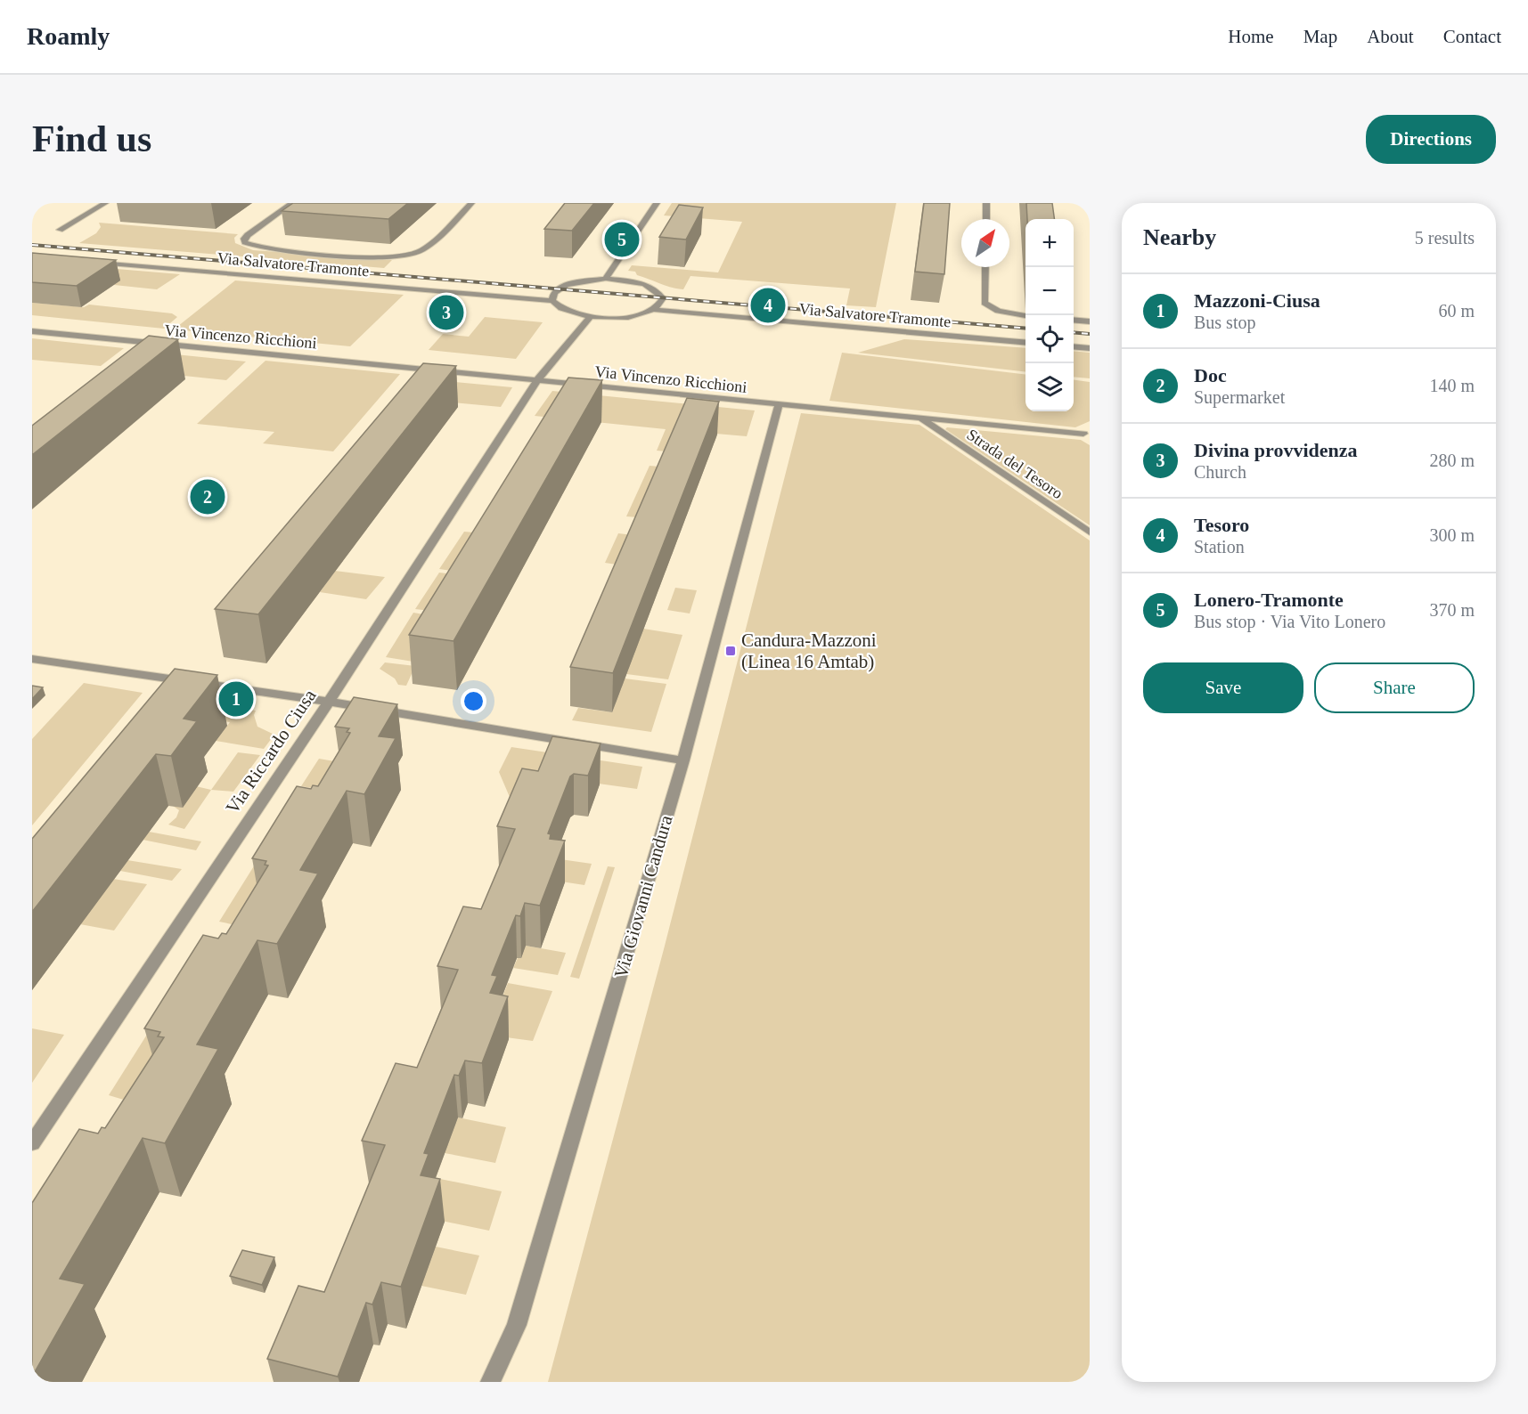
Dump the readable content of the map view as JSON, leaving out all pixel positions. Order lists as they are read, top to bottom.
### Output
{
  "streets": {
    "street": [
      "Via Salvatore Tramonte",
      "Via Vincenzo Ricchioni",
      "Strada del Tesoro",
      "Via Riccardo Ciusa",
      "Via Giovanni Candura"
    ]
  },
  "crossings": [
    ["Via Salvatore Tramonte", "Via Riccardo Ciusa"],
    ["Via Vincenzo Ricchioni", "Strada del Tesoro"],
    ["Via Vincenzo Ricchioni", "Via Riccardo Ciusa"],
    ["Via Vincenzo Ricchioni", "Via Giovanni Candura"]
  ],
  "places": {
    "transit": ["Candura-Mazzoni (Linea 16 Amtab)"]
  },
  "north": "top right",
  "page": {
    "header": "Roamly",
    "nav": [
      "Home",
      "Map",
      "About",
      "Contact"
    ],
    "buttons": [
      "Directions",
      ["Save", "Share"]
    ],
    "title": "Find us",
    "heading": ["Nearby", "5 results"],
    "map_buttons": ["+", "−"],
    "pins": [
      "5",
      "4",
      "3",
      "2",
      "1"
    ],
    "list": [
      {
        "mark": "1",
        "name": "Mazzoni-Ciusa",
        "note": "Bus stop",
        "value": "60 m"
      },
      {
        "mark": "2",
        "name": "Doc",
        "note": "Supermarket",
        "value": "140 m"
      },
      {
        "mark": "3",
        "name": "Divina provvidenza",
        "note": "Church",
        "value": "280 m"
      },
      {
        "mark": "4",
        "name": "Tesoro",
        "note": "Station",
        "value": "300 m"
      },
      {
        "mark": "5",
        "name": "Lonero-Tramonte",
        "note": "Bus stop · Via Vito Lonero",
        "value": "370 m"
      }
    ]
  }
}
